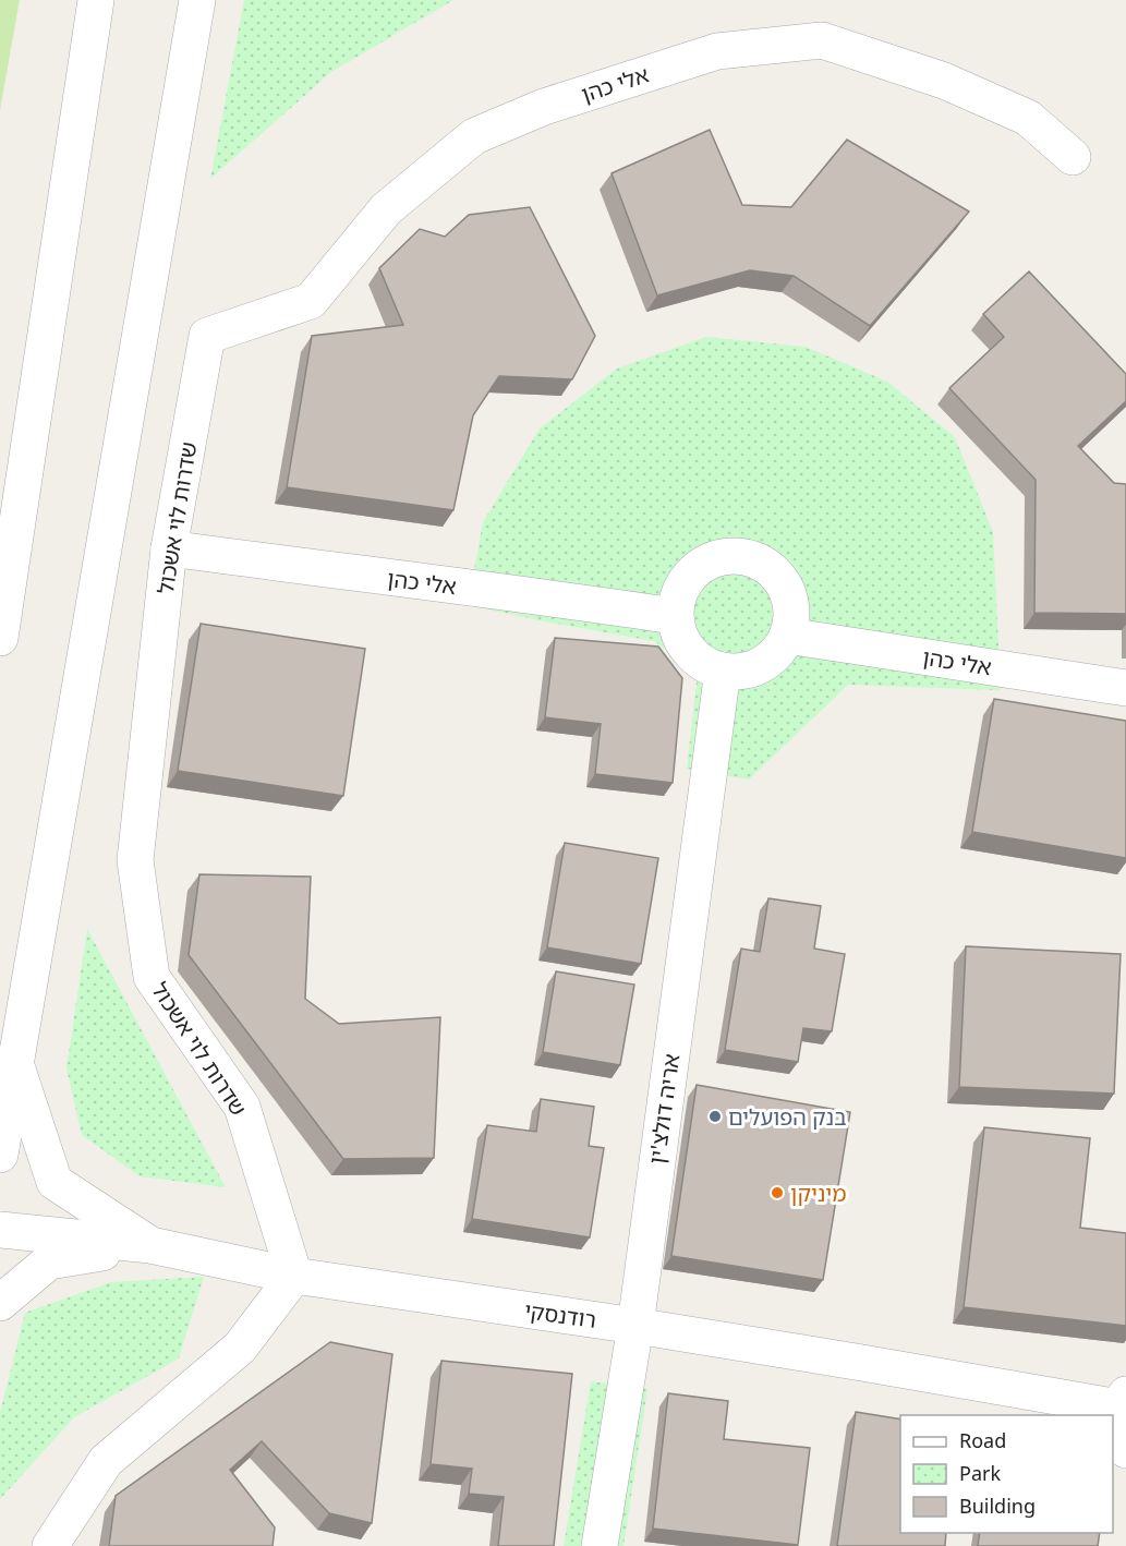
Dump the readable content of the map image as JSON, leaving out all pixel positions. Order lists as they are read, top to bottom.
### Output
{
  "streets": {
    "street": [
      "אלי כהן",
      "שדרות לוי אשכול",
      "אריה דולצ'ין",
      "רודנסקי"
    ]
  },
  "crossings": [
    ["אלי כהן", "שדרות לוי אשכול"],
    ["אלי כהן", "אריה דולצ'ין"],
    ["שדרות לוי אשכול", "רודנסקי"],
    ["אריה דולצ'ין", "רודנסקי"]
  ],
  "places": ["בנק הפועלים", "מיניקן"],
  "legend": ["Road", "Park", "Building"]
}
